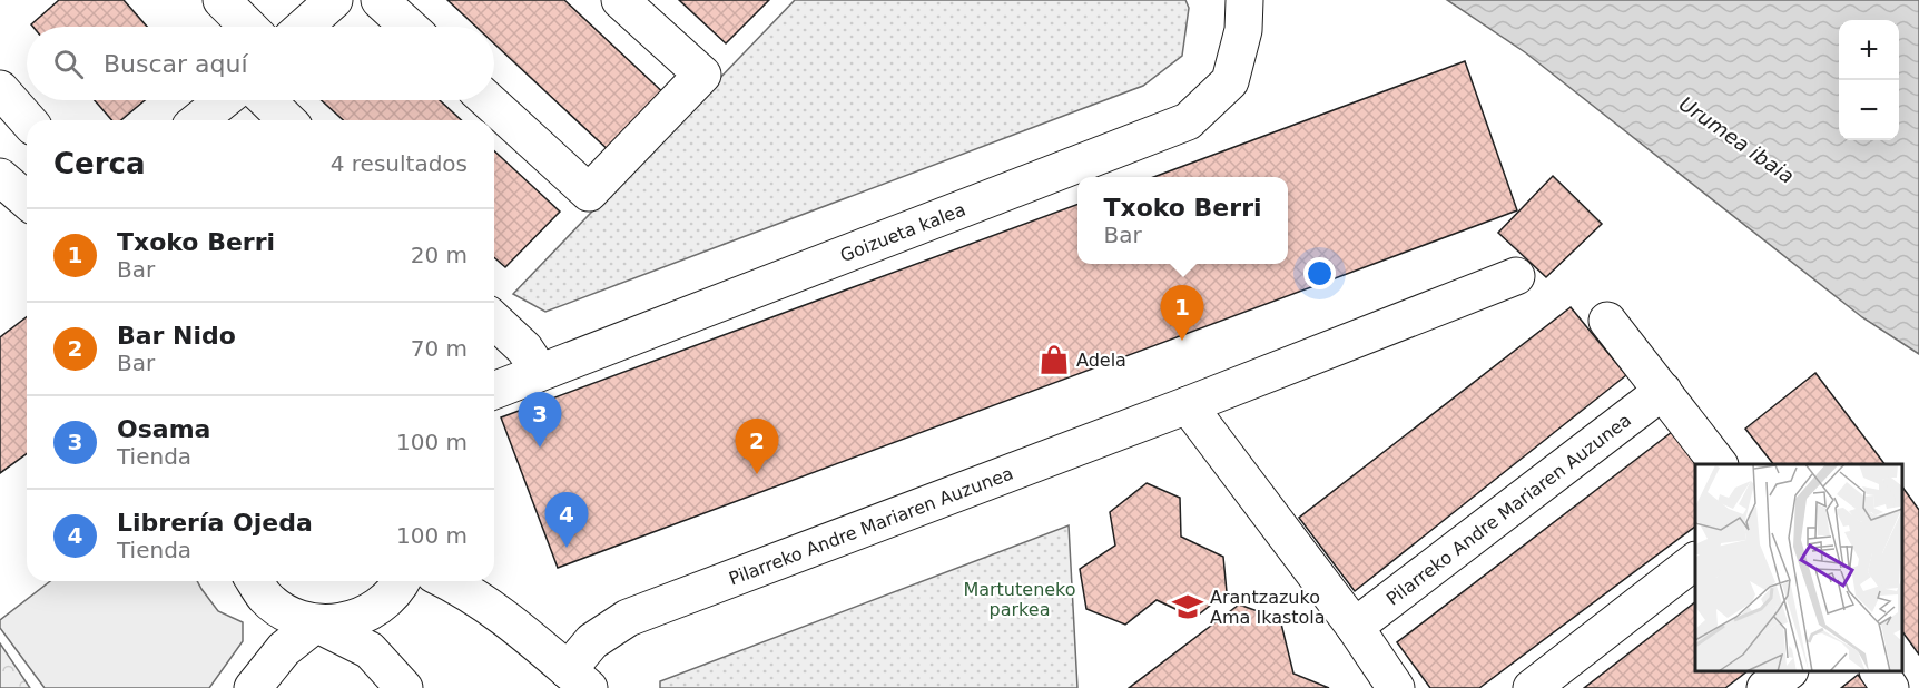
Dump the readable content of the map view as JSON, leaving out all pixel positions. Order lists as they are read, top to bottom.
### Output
{
  "streets": {
    "street": ["Goizueta kalea", "Pilarreko Andre Mariaren Auzunea"]
  },
  "water": ["Urumea ibaia"],
  "parks": ["Martuteneko parkea"],
  "places": {
    "shop": ["Adela"],
    "school or university": ["Arantzazuko Ama Ikastola"]
  },
  "page": {
    "map_buttons": ["+", "−"],
    "search": "Buscar aquí",
    "heading": ["Cerca", "4 resultados"],
    "popup": ["Txoko Berri", "Bar"],
    "list": [
      {
        "mark": "1",
        "name": "Txoko Berri",
        "note": "Bar",
        "value": "20 m"
      },
      {
        "mark": "2",
        "name": "Bar Nido",
        "note": "Bar",
        "value": "70 m"
      },
      {
        "mark": "3",
        "name": "Osama",
        "note": "Tienda",
        "value": "100 m"
      },
      {
        "mark": "4",
        "name": "Librería Ojeda",
        "note": "Tienda",
        "value": "100 m"
      }
    ],
    "pins": [
      "1",
      "3",
      "2",
      "4"
    ]
  }
}
